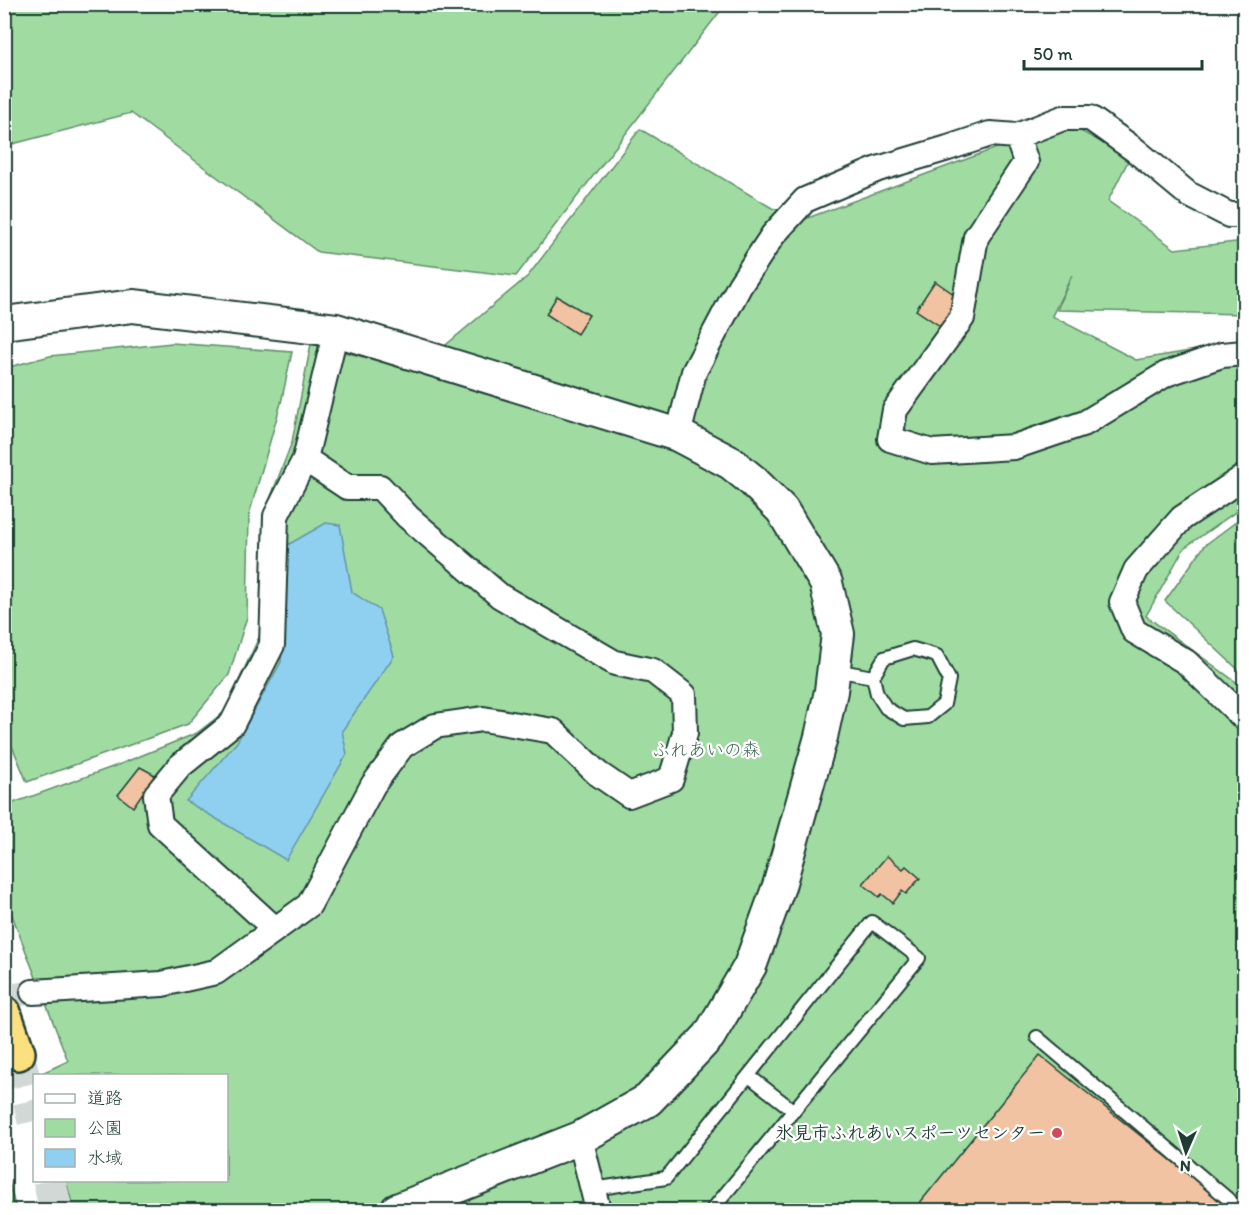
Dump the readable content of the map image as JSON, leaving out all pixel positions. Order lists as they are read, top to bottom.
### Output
{
  "parks": ["ふれあいの森"],
  "places": ["氷見市ふれあいスポーツセンター"],
  "legend": ["道路", "公園", "水域"],
  "scale_bar": "50 m",
  "north": "bottom"
}
